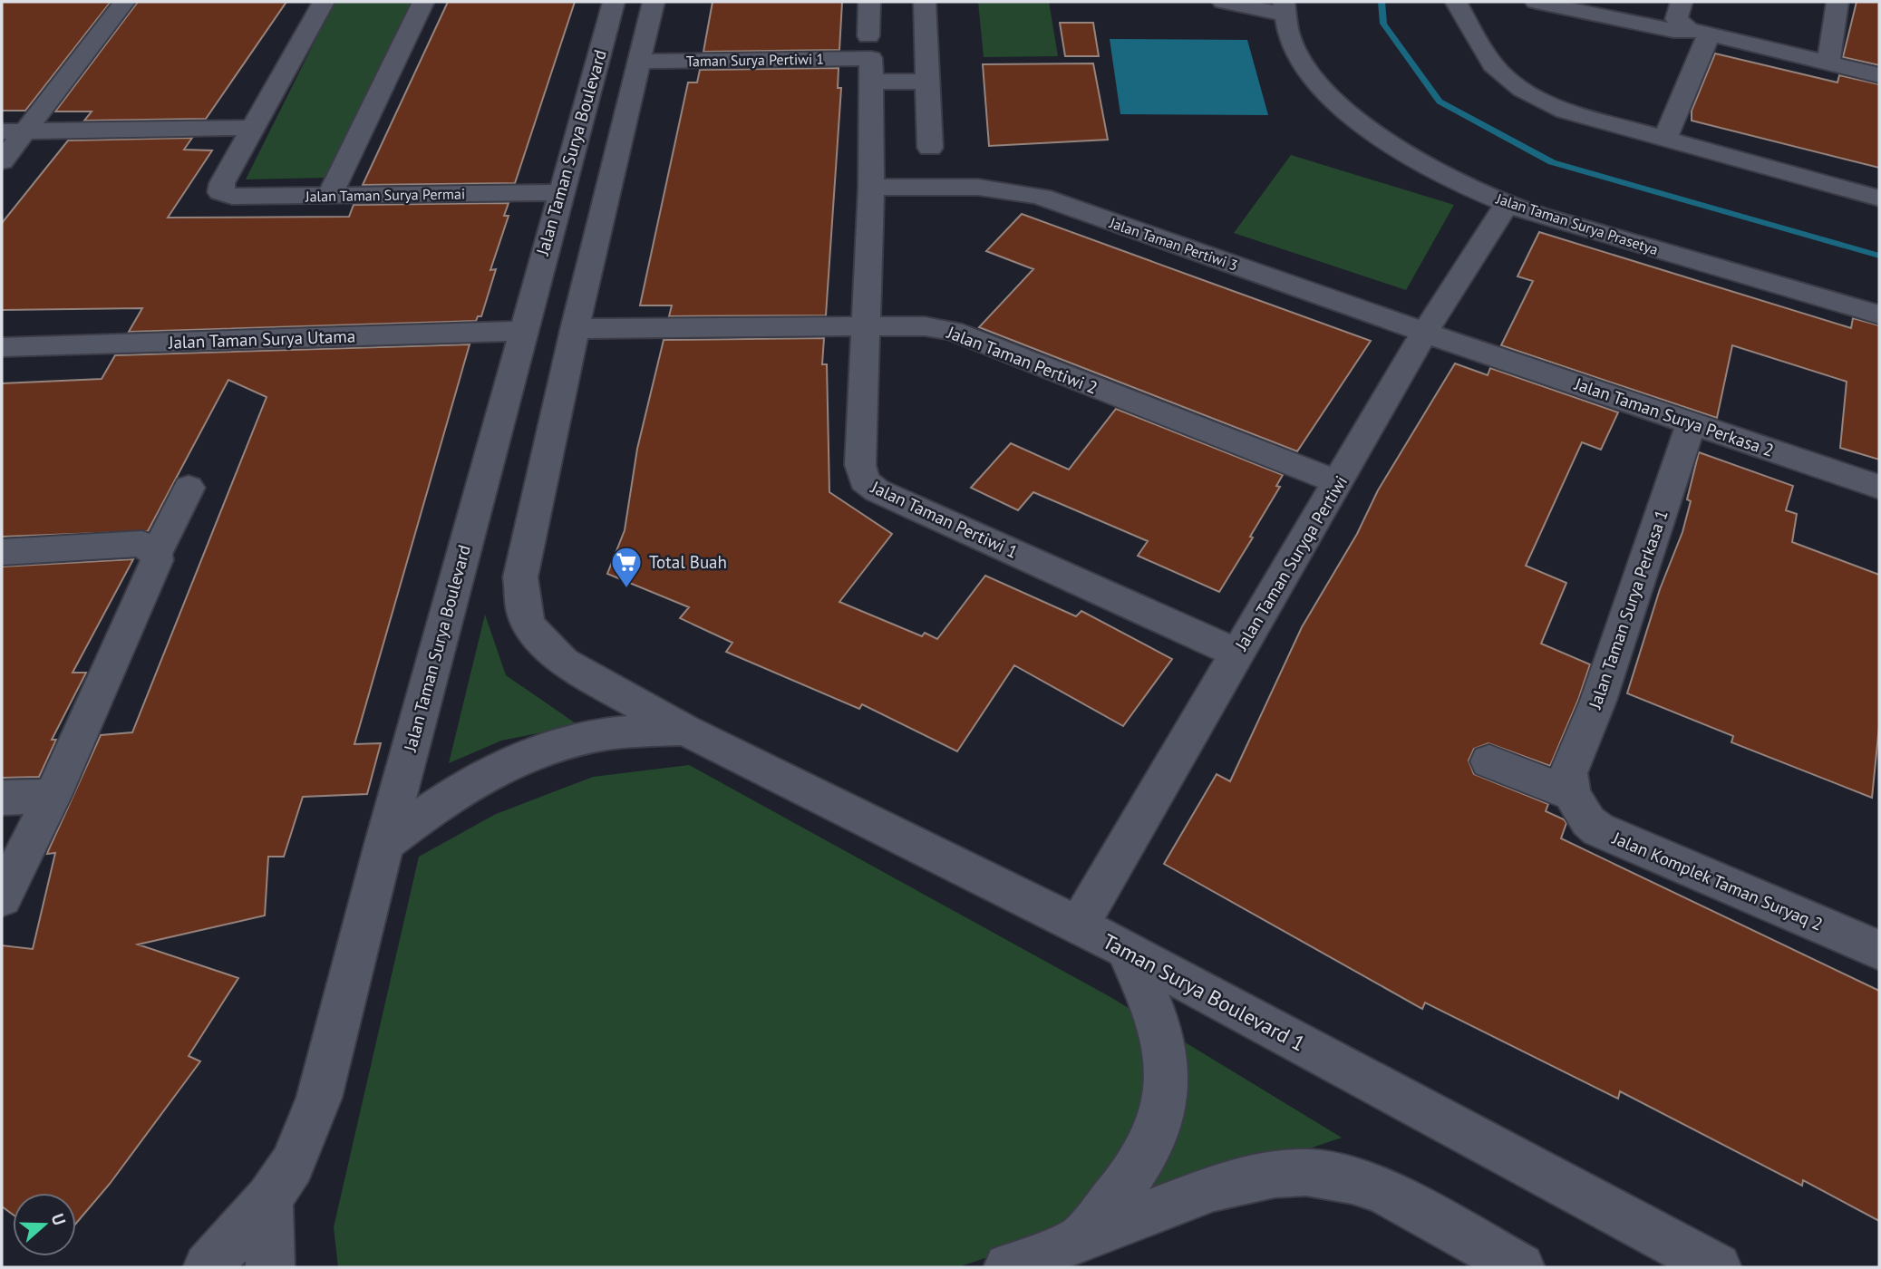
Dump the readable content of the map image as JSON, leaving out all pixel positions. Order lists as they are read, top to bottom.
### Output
{
  "streets": {
    "street": [
      "Taman Surya Pertiwi 1",
      "Jalan Taman Surya Boulevard",
      "Jalan Taman Surya Permai",
      "Jalan Taman Surya Prasetya",
      "Jalan Taman Pertiwi 3",
      "Jalan Taman Surya Utama",
      "Jalan Taman Pertiwi 2",
      "Jalan Taman Surya Perkasa 2",
      "Jalan Taman Pertiwi 1",
      "Jalan Taman Suryqa Pertiwi",
      "Jalan Taman Surya Perkasa 1",
      "Jalan Komplek Taman Suryaq 2",
      "Taman Surya Boulevard 1"
    ]
  },
  "crossings": [
    ["Taman Surya Pertiwi 1", "Jalan Taman Pertiwi 1"],
    ["Jalan Taman Surya Boulevard", "Jalan Taman Surya Permai"],
    ["Jalan Taman Surya Boulevard", "Jalan Taman Surya Utama"],
    ["Jalan Taman Surya Prasetya", "Jalan Taman Suryqa Pertiwi"],
    ["Jalan Taman Pertiwi 3", "Jalan Taman Surya Perkasa 2"],
    ["Jalan Taman Pertiwi 3", "Jalan Taman Pertiwi 1"],
    ["Jalan Taman Pertiwi 3", "Jalan Taman Suryqa Pertiwi"],
    ["Jalan Taman Pertiwi 2", "Jalan Taman Pertiwi 1"],
    ["Jalan Taman Pertiwi 2", "Jalan Taman Suryqa Pertiwi"],
    ["Jalan Taman Surya Perkasa 2", "Jalan Taman Surya Perkasa 1"],
    ["Jalan Taman Pertiwi 1", "Jalan Taman Suryqa Pertiwi"],
    ["Jalan Taman Suryqa Pertiwi", "Taman Surya Boulevard 1"],
    ["Jalan Taman Surya Perkasa 1", "Jalan Komplek Taman Suryaq 2"]
  ],
  "places": {
    "supermarket": ["Total Buah"]
  },
  "north": "right"
}
